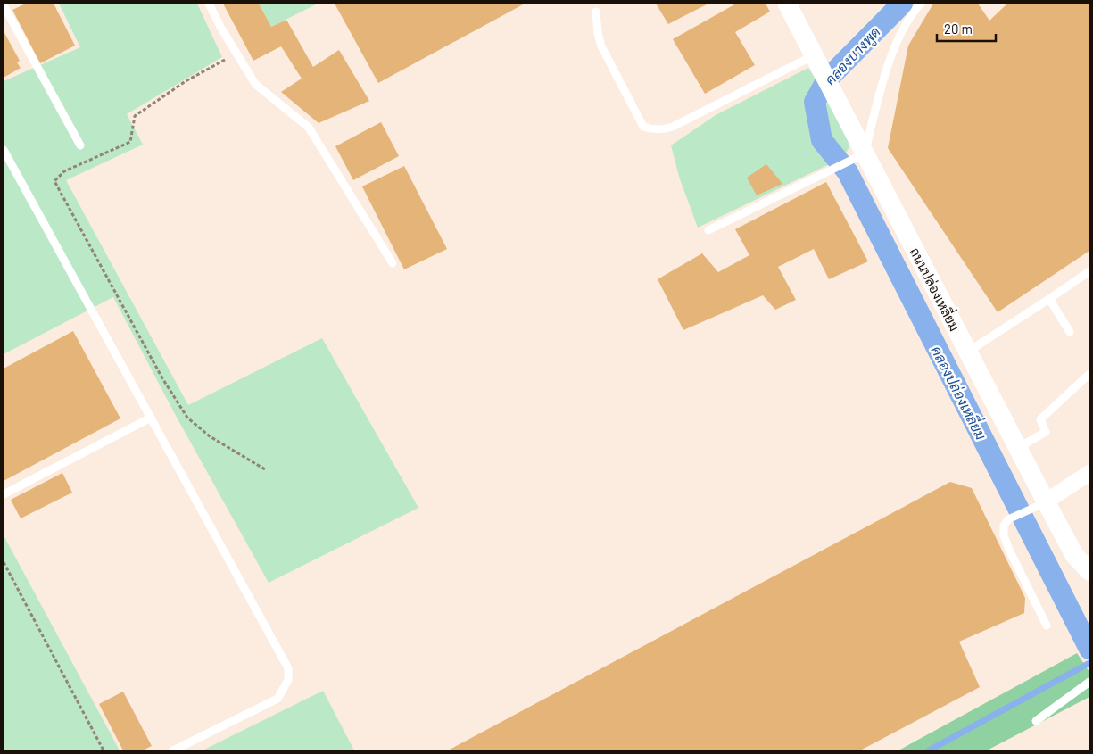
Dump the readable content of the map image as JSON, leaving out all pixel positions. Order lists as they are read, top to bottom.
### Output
{
  "streets": {
    "street": ["ถนนปล่องเหลี่ยม"]
  },
  "water": ["คลองบางพูด", "คลองปล่องเหลี่ยม"],
  "scale_bar": "20 m"
}
